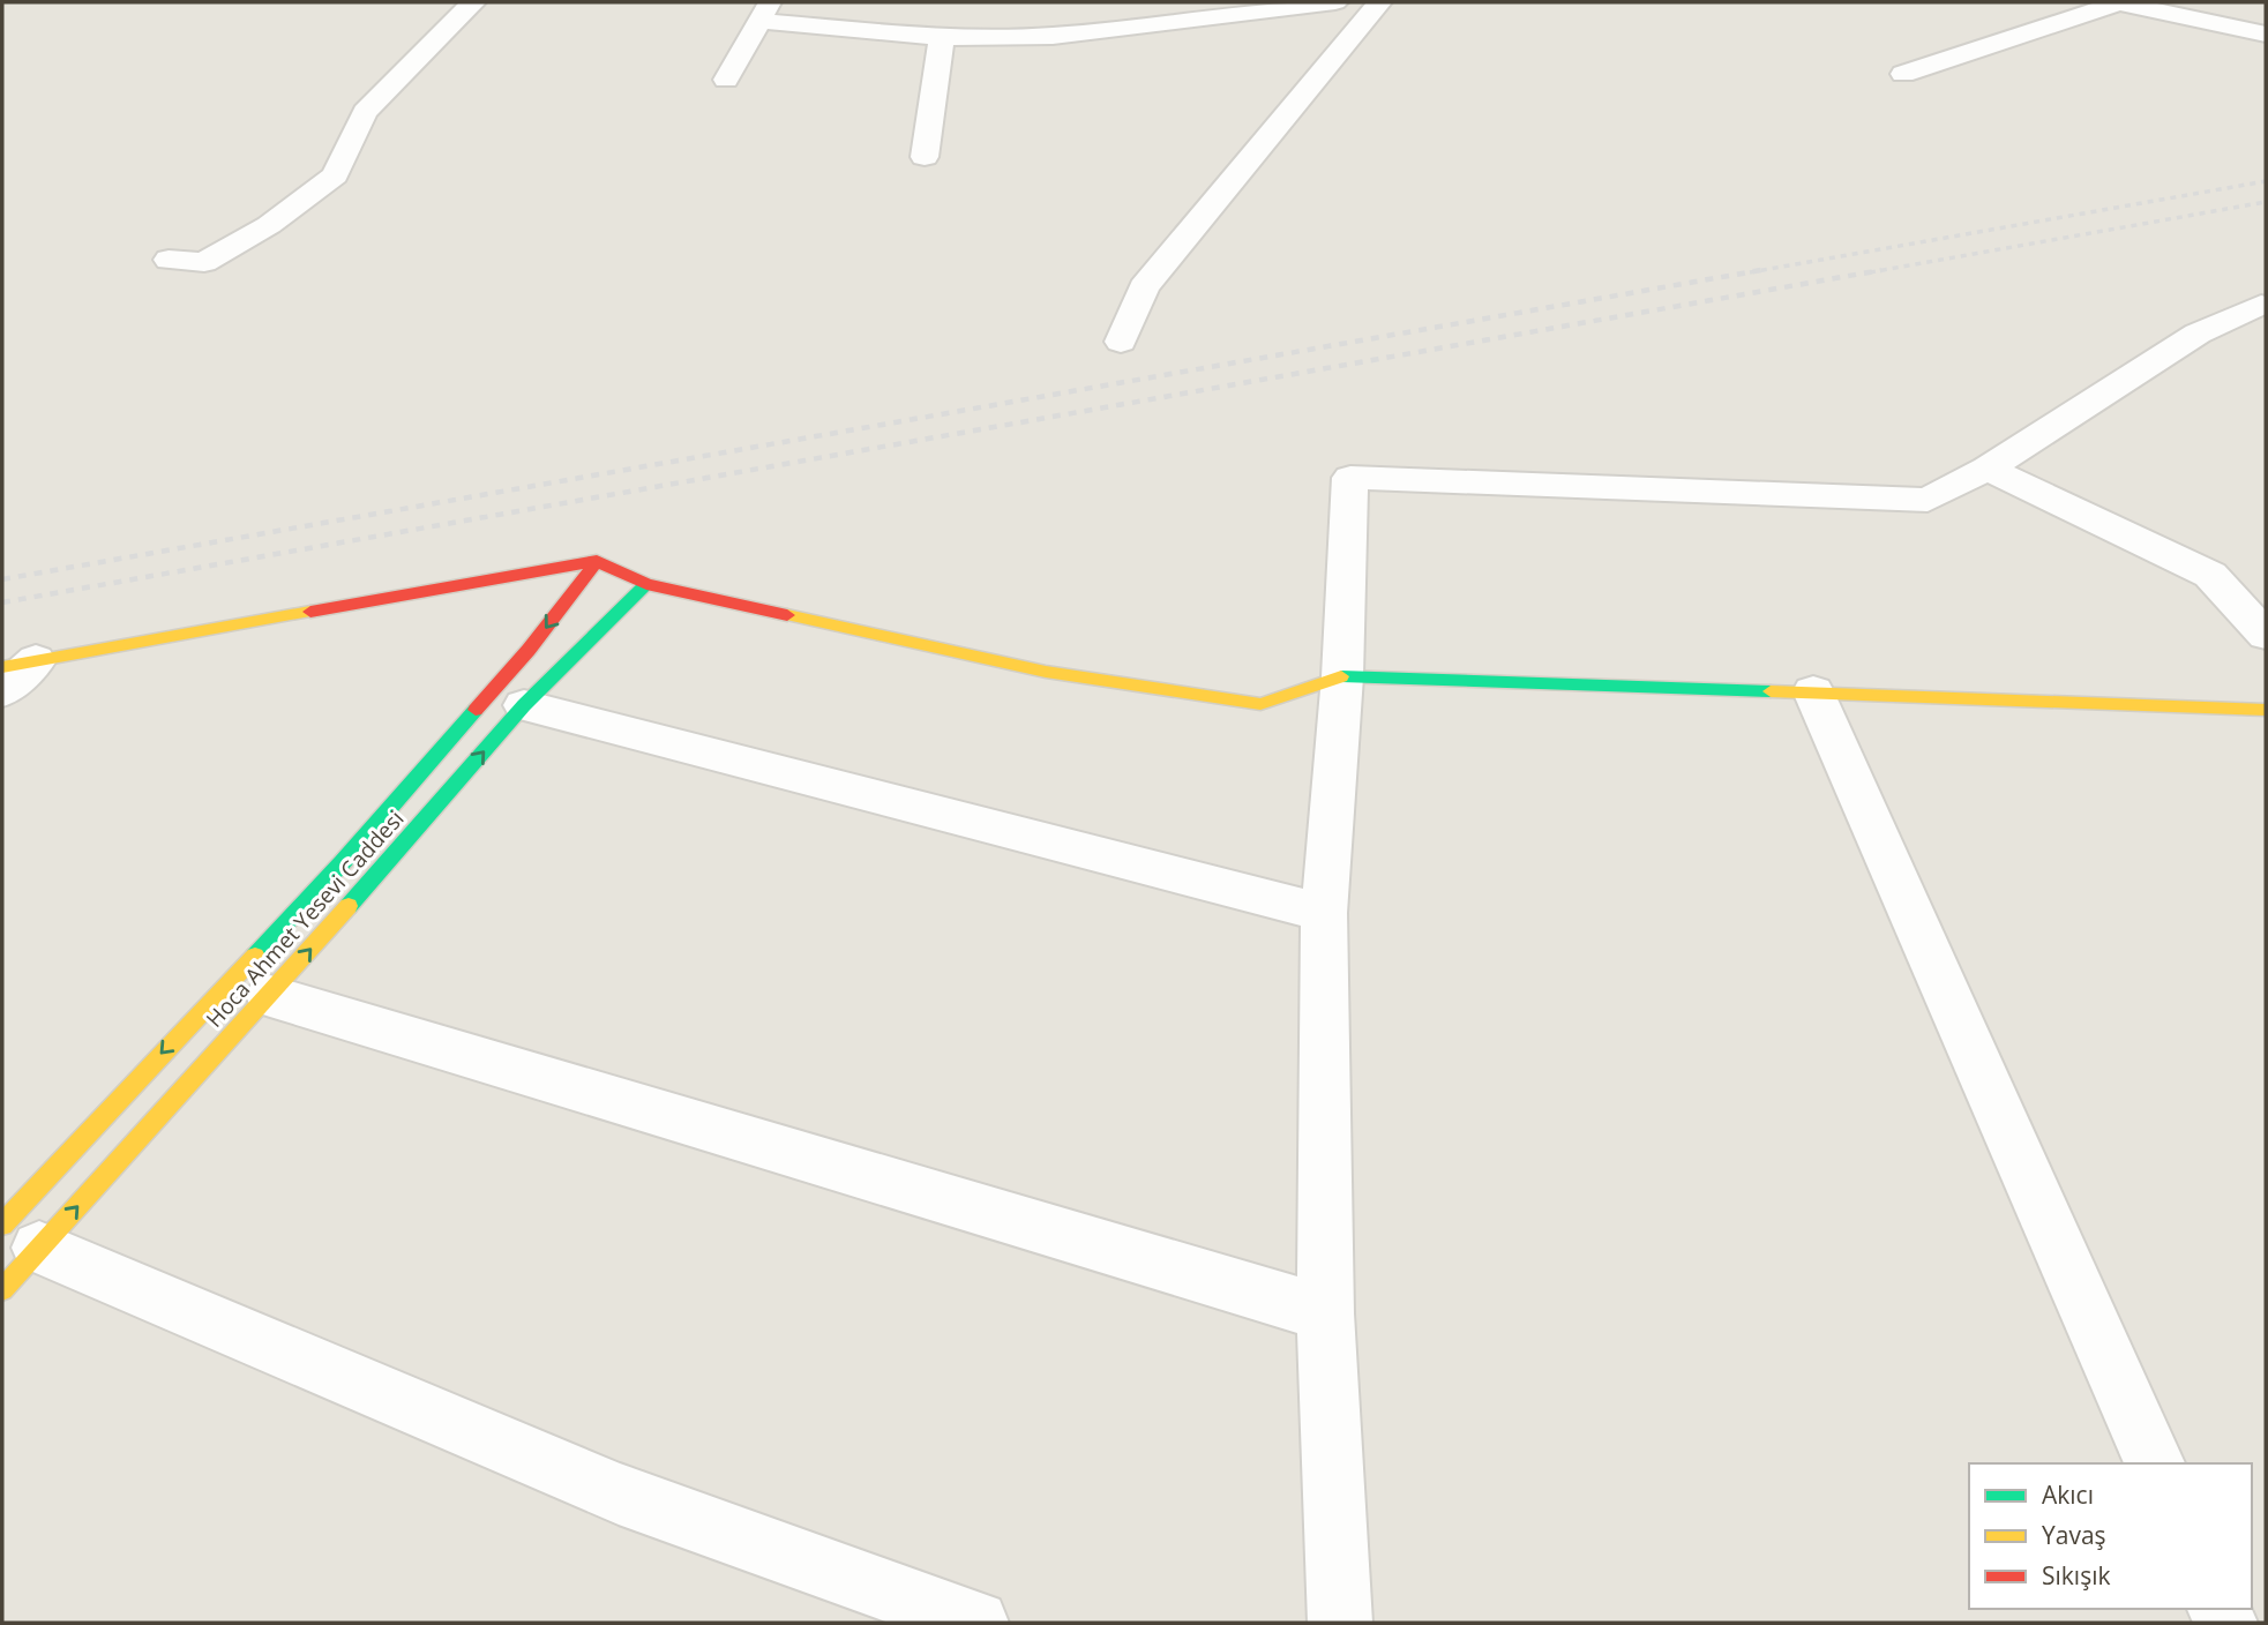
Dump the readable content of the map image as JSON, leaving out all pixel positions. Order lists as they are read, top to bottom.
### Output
{
  "streets": {
    "street": ["Hoca Ahmet Yesevi Caddesi"]
  },
  "legend": ["Akıcı", "Yavaş", "Sıkışık"]
}
